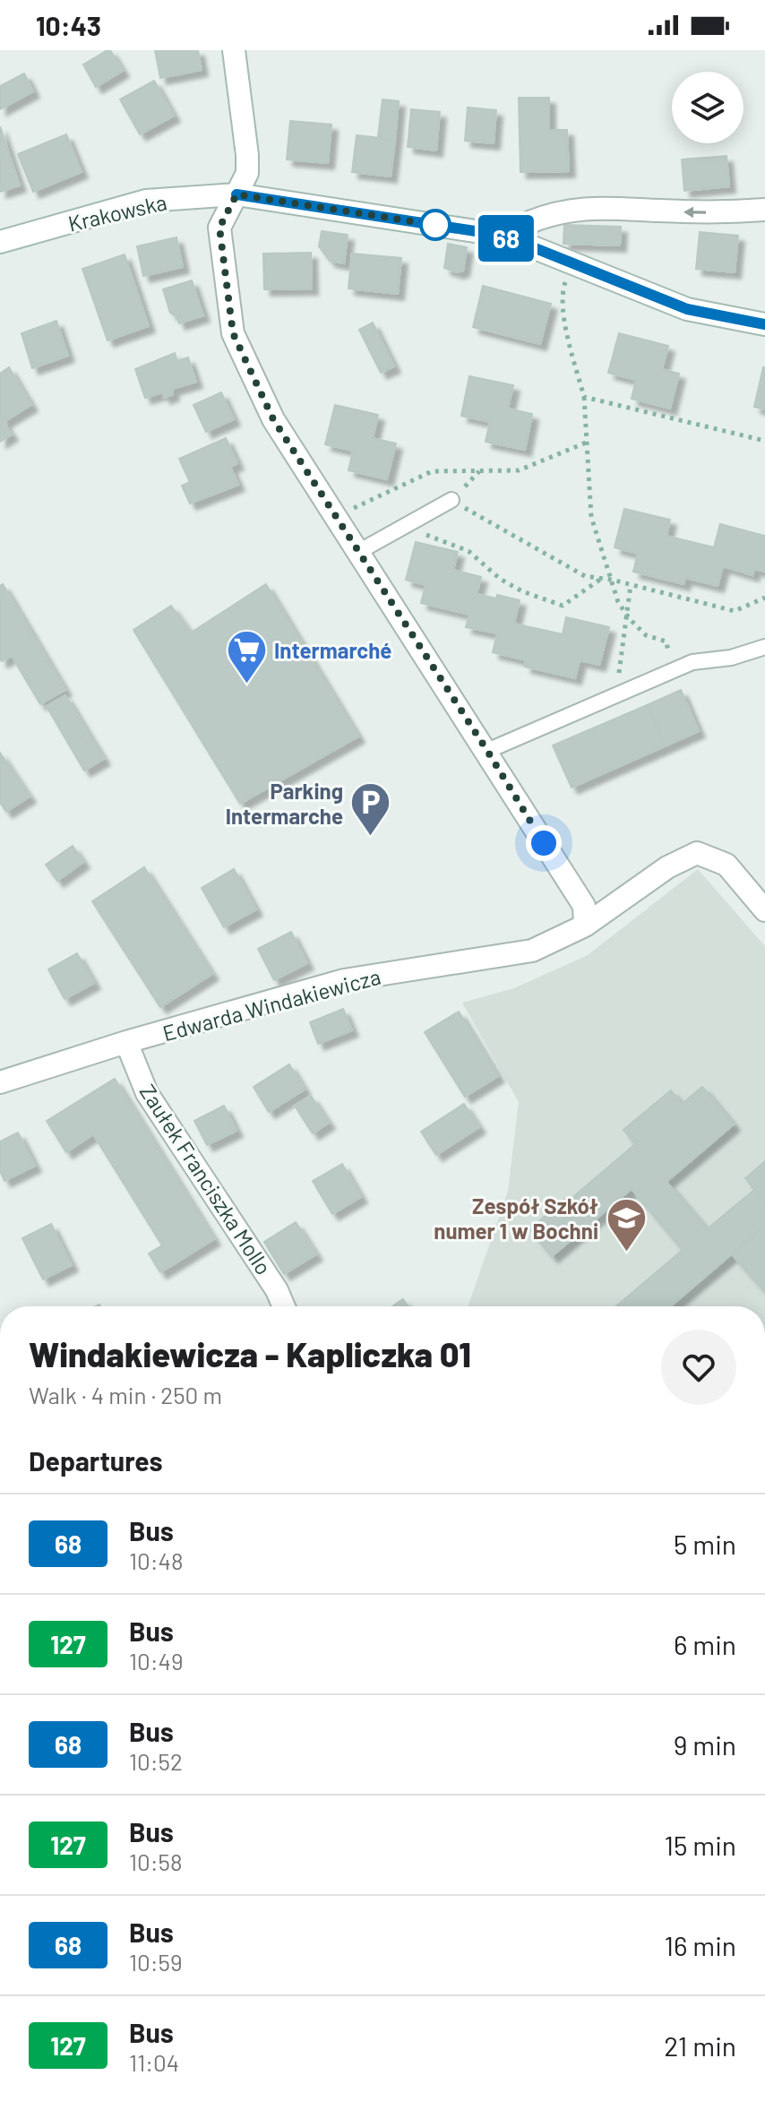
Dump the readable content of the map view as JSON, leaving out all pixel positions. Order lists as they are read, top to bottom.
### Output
{
  "streets": {
    "street": ["Krakowska", "Edwarda Windakiewicza", "Zaułek Franciszka Mollo"]
  },
  "crossings": [
    ["Edwarda Windakiewicza", "Zaułek Franciszka Mollo"]
  ],
  "places": {
    "supermarket": ["Intermarché"],
    "parking": ["Parking Intermarche"],
    "school or university": ["Zespół Szkół numer 1 w Bochni"]
  },
  "lines": ["bus line 68"],
  "page": {
    "status": "10:43",
    "on_map": "68",
    "heading": [
      ["Windakiewicza - Kapliczka 01", "Walk · 4 min · 250 m"],
      "Departures"
    ],
    "list": [
      {
        "mark": "68",
        "name": "Bus",
        "note": "10:48",
        "value": "5 min"
      },
      {
        "mark": "127",
        "name": "Bus",
        "note": "10:49",
        "value": "6 min"
      },
      {
        "mark": "68",
        "name": "Bus",
        "note": "10:52",
        "value": "9 min"
      },
      {
        "mark": "127",
        "name": "Bus",
        "note": "10:58",
        "value": "15 min"
      },
      {
        "mark": "68",
        "name": "Bus",
        "note": "10:59",
        "value": "16 min"
      },
      {
        "mark": "127",
        "name": "Bus",
        "note": "11:04",
        "value": "21 min"
      }
    ]
  }
}
